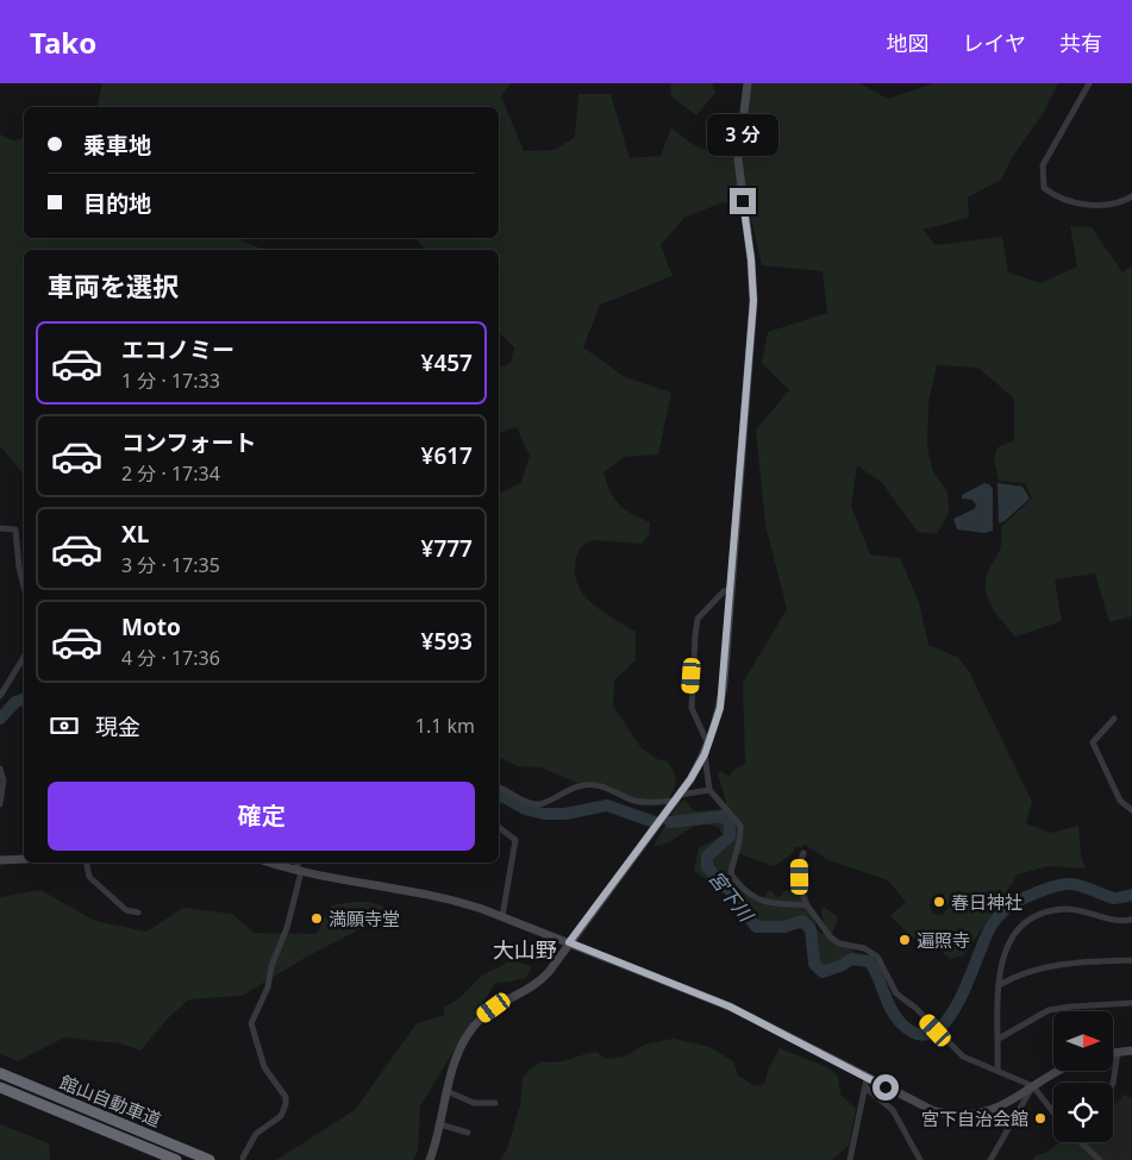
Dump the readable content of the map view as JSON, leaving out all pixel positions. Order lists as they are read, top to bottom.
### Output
{
  "streets": {
    "highway": ["館山自動車道"]
  },
  "districts": ["大山野"],
  "water": ["宮下川"],
  "places": [
    "春日神社",
    "満願寺堂",
    "遍照寺",
    "宮下自治会館"
  ],
  "north": "right",
  "page": {
    "header": "Tako",
    "nav": ["地図", "レイヤ", "共有"],
    "banner": ["乗車地", "目的地"],
    "bubble": "3 分",
    "heading": "車両を選択",
    "list": [
      {
        "name": "エコノミー",
        "note": "1 分 · 17:33",
        "value": "¥457"
      },
      {
        "name": "コンフォート",
        "note": "2 分 · 17:34",
        "value": "¥617"
      },
      {
        "name": "XL",
        "note": "3 分 · 17:35",
        "value": "¥777"
      },
      {
        "name": "Moto",
        "note": "4 分 · 17:36",
        "value": "¥593"
      }
    ],
    "pay": ["現金", "1.1 km"],
    "buttons": "確定"
  }
}
